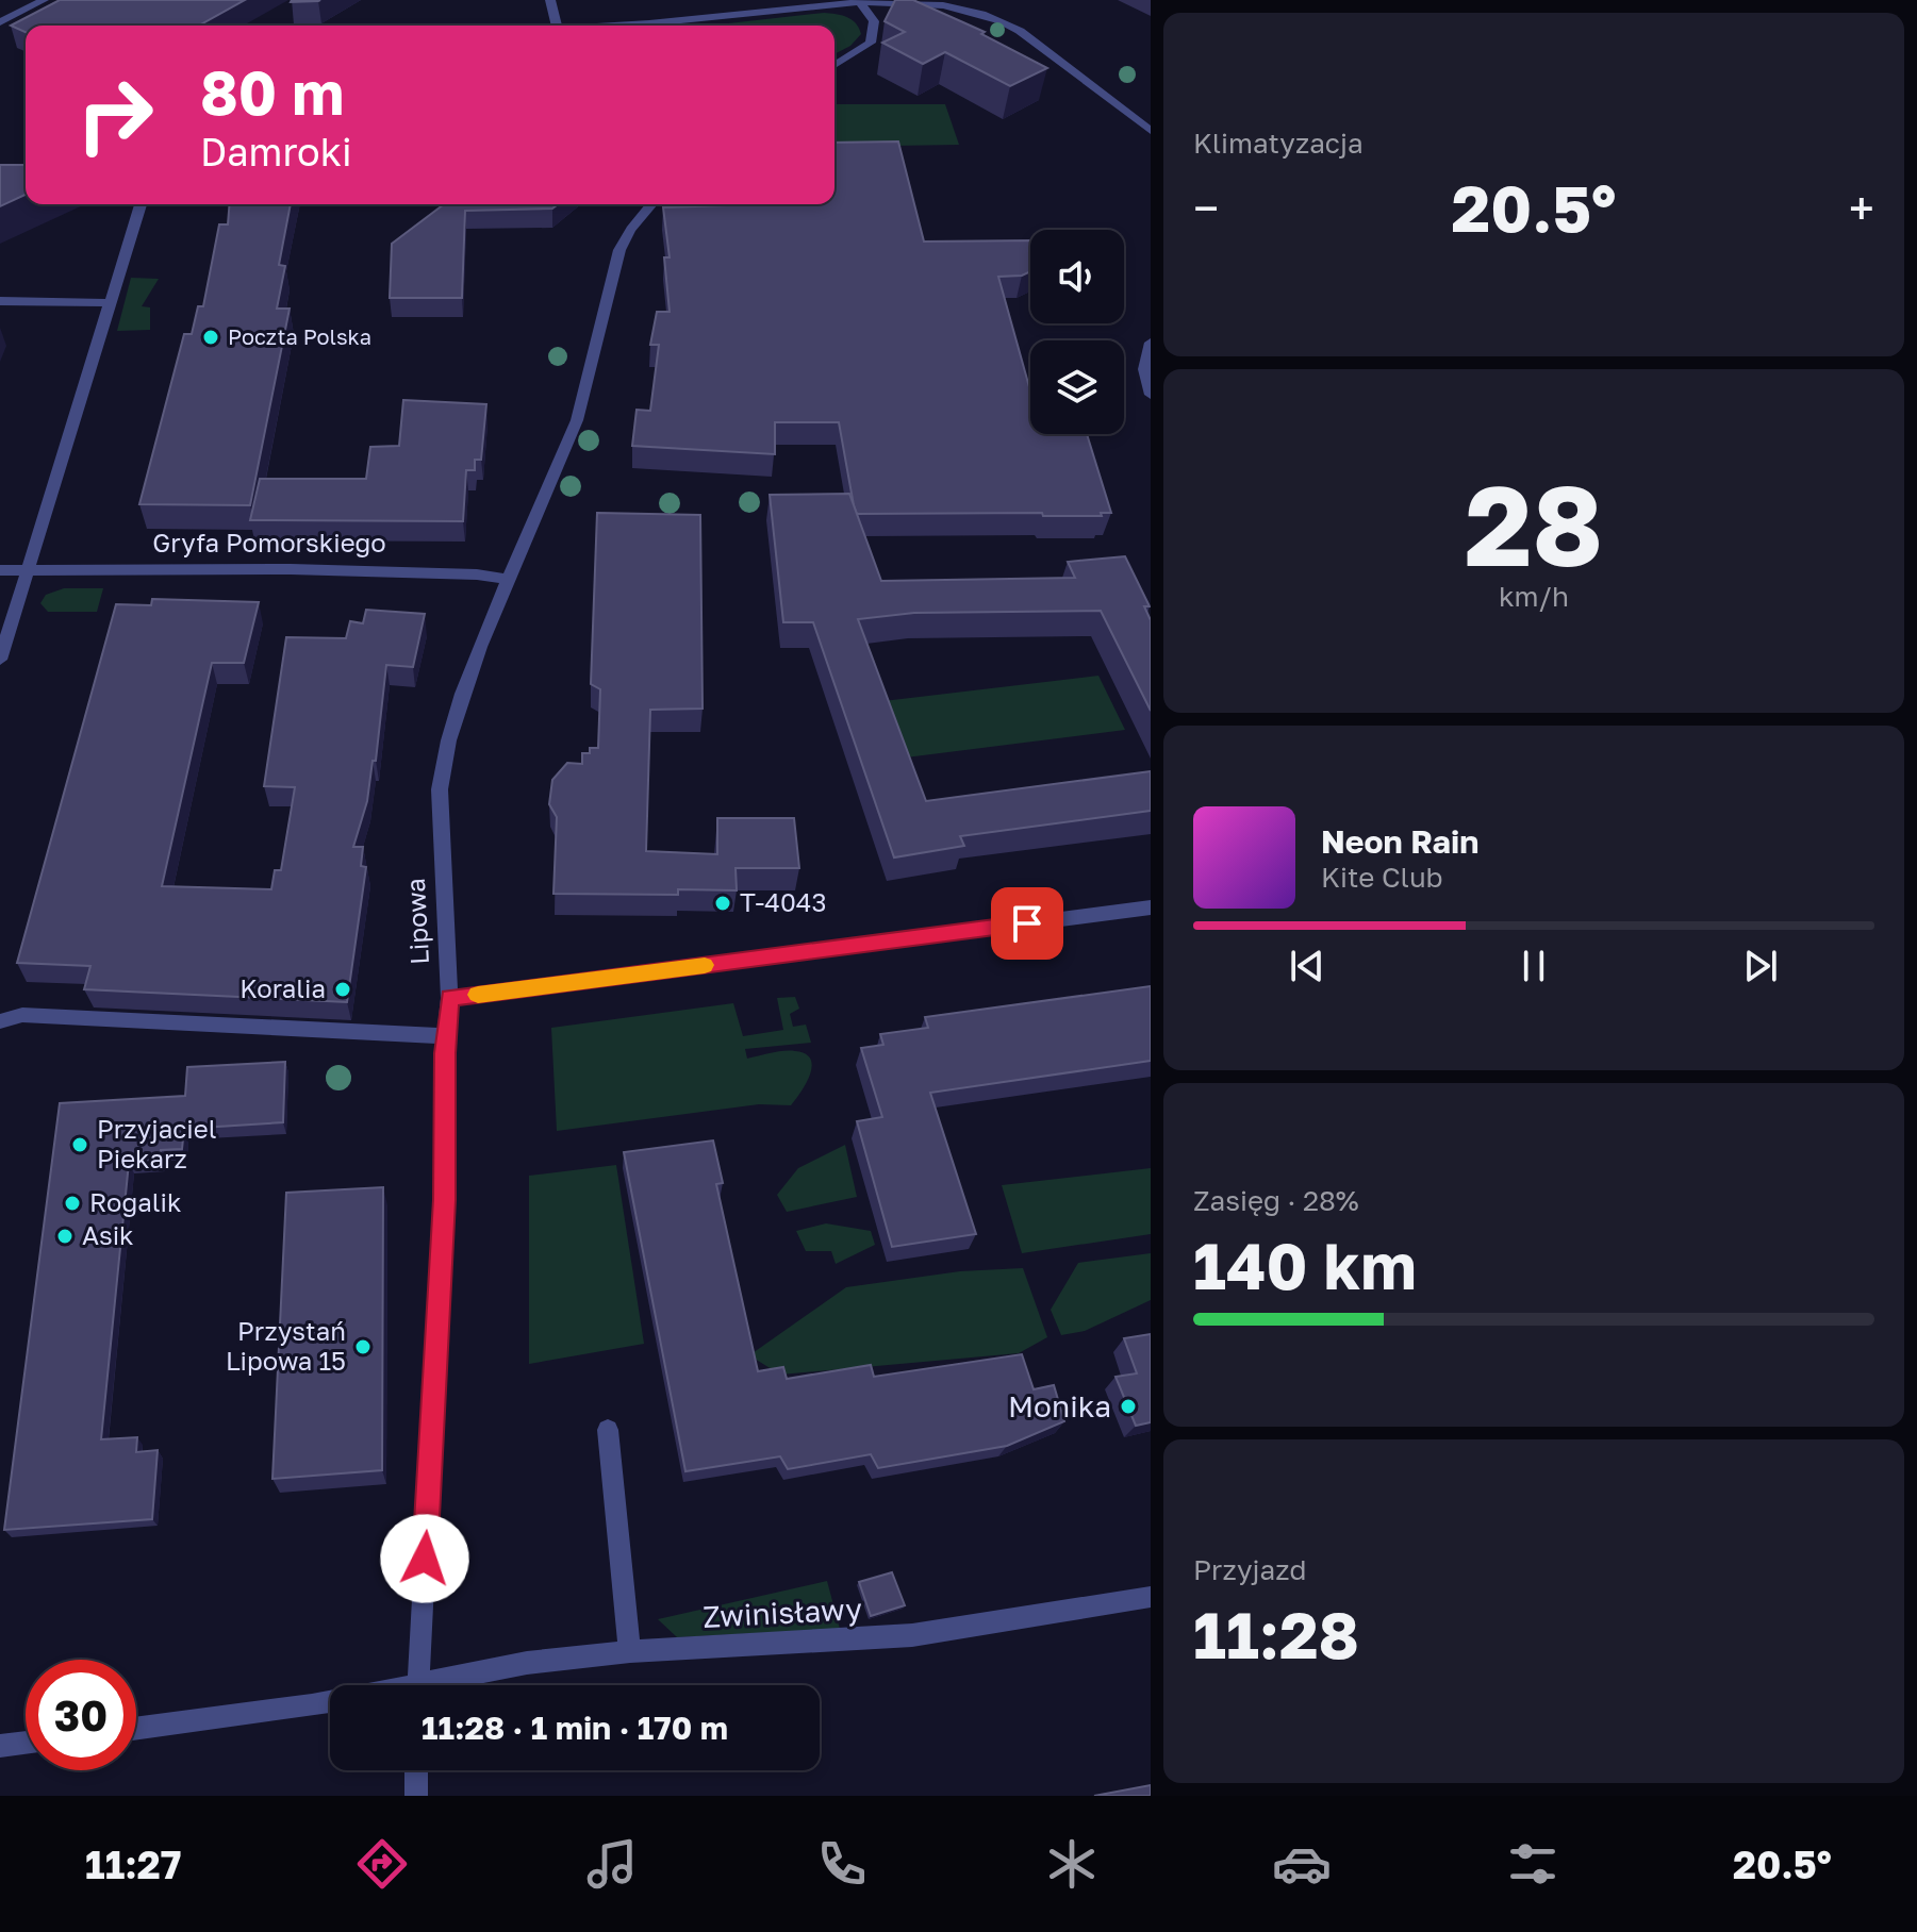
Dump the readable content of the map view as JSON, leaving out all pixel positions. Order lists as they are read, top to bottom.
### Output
{
  "streets": {
    "street": ["Gryfa Pomorskiego", "Lipowa", "Zwinisławy"]
  },
  "crossings": [
    ["Gryfa Pomorskiego", "Lipowa"]
  ],
  "places": [
    "Poczta Polska",
    "T-4043",
    "Koralia",
    "Przyjaciel Piekarz",
    "Rogalik",
    "Asik",
    "Przystań Lipowa 15",
    "Monika"
  ],
  "page": {
    "tile": [
      "Klimatyzacja",
      ["28", "km/h"],
      ["Zasięg · 28%", "140 km"],
      ["Przyjazd", "11:28"]
    ],
    "turn": ["80 m", "Damroki"],
    "heat": ["−", "20.5°", "+"],
    "song": ["Neon Rain", "Kite Club"],
    "limit": "30",
    "trip": "11:28 · 1 min · 170 m",
    "tabs": ["11:27", "20.5°"]
  }
}
